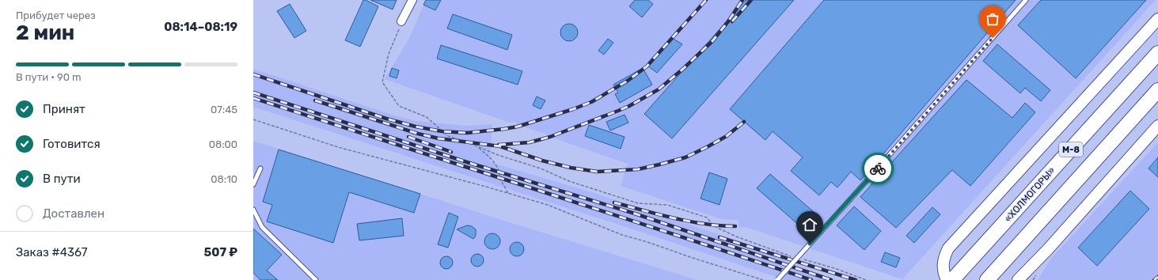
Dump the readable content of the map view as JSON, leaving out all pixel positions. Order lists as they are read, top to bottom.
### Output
{
  "streets": {
    "highway": ["М-8", "«ХОЛМОГОРЫ»"]
  },
  "page": {
    "heading": ["2 мин", "Прибудет через", "08:14–08:19"],
    "panel": ["Заказ #4367", "507 ₽"],
    "bar": "В пути · 90 m",
    "list": [
      ["Принят", "07:45"],
      ["Готовится", "08:00"],
      ["В пути", "08:10"],
      "Доставлен"
    ]
  }
}
